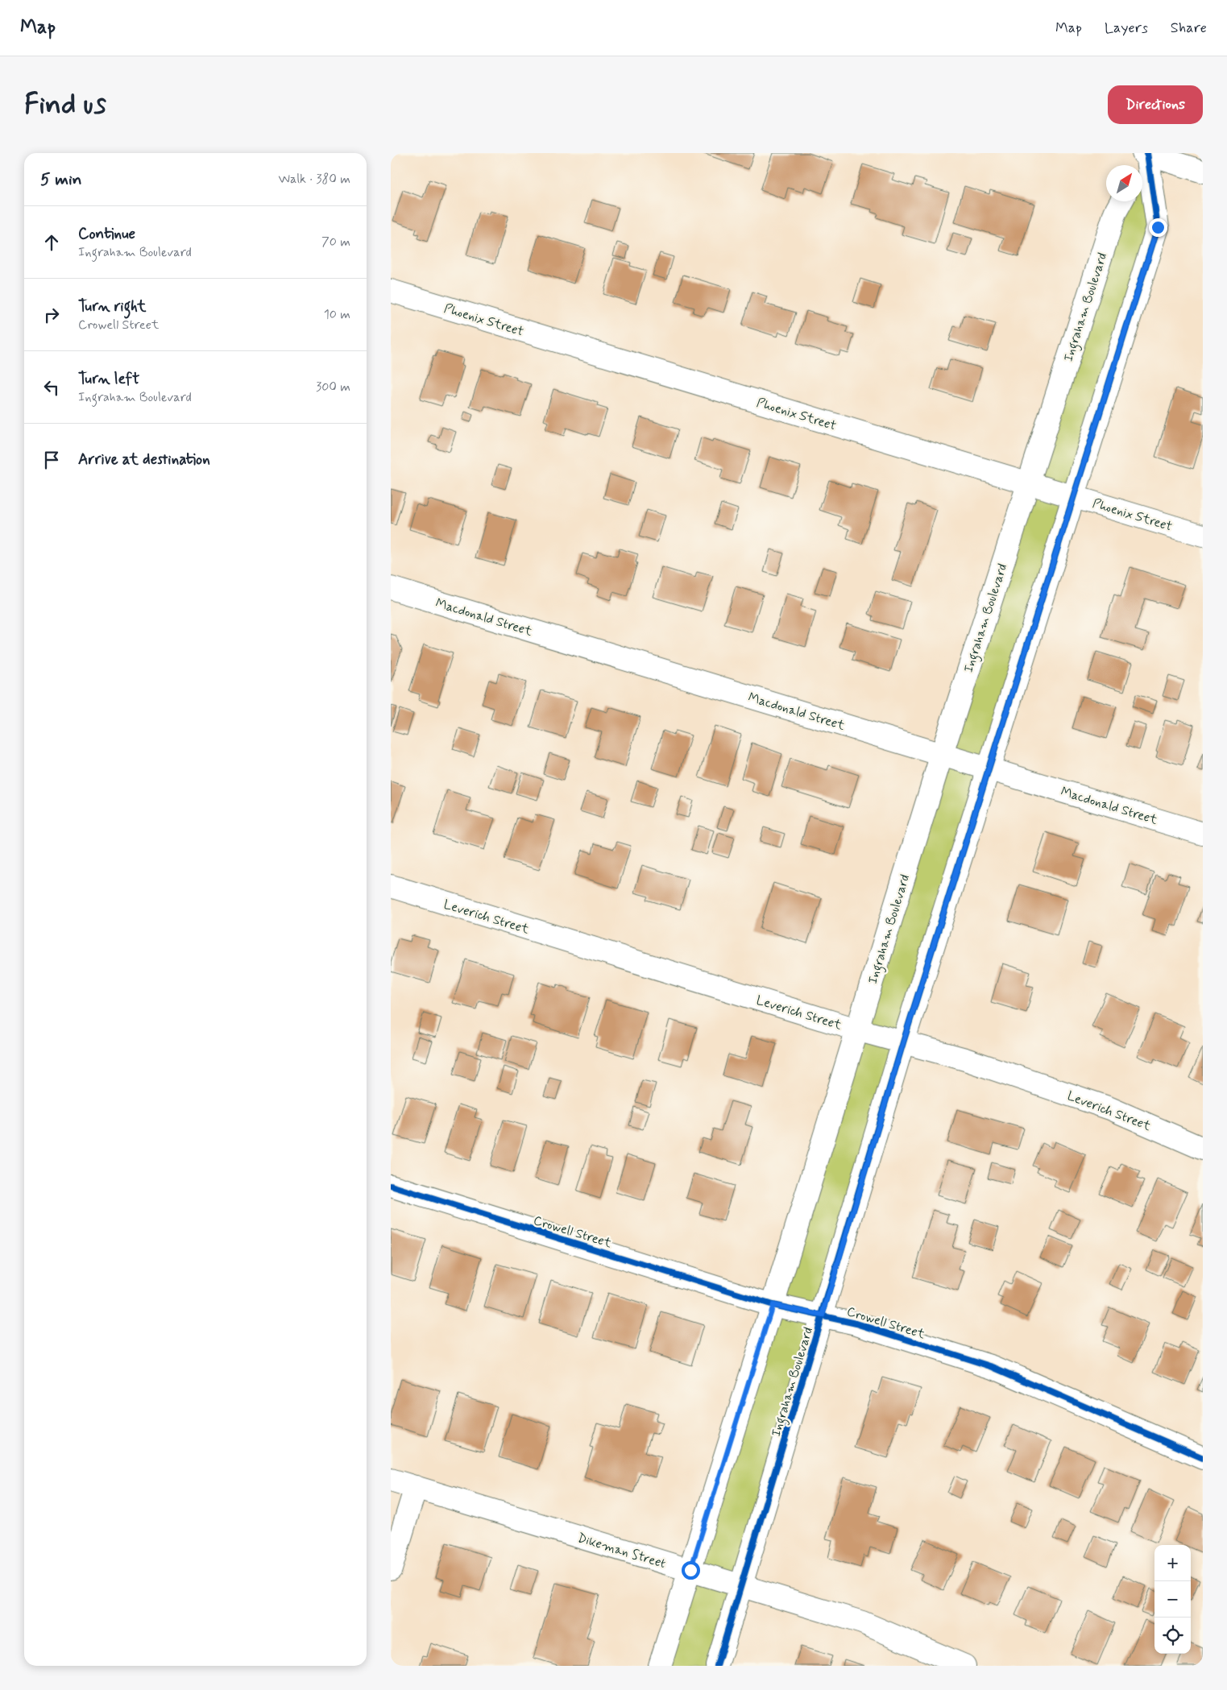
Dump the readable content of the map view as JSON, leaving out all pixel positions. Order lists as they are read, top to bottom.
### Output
{
  "streets": {
    "street": [
      "Ingraham Boulevard",
      "Phoenix Street",
      "Macdonald Street",
      "Leverich Street",
      "Crowell Street",
      "Dikeman Street"
    ]
  },
  "crossings": [
    ["Ingraham Boulevard", "Phoenix Street"],
    ["Ingraham Boulevard", "Macdonald Street"],
    ["Ingraham Boulevard", "Leverich Street"],
    ["Ingraham Boulevard", "Crowell Street"],
    ["Ingraham Boulevard", "Dikeman Street"]
  ],
  "north": "top right",
  "page": {
    "header": "Map",
    "nav": ["Map", "Layers", "Share"],
    "buttons": "Directions",
    "title": "Find us",
    "heading": ["5 min", "Walk · 380 m"],
    "list": [
      ["Continue", "Ingraham Boulevard", "70 m"],
      ["Turn right", "Crowell Street", "10 m"],
      ["Turn left", "Ingraham Boulevard", "300 m"],
      "Arrive at destination"
    ],
    "map_buttons": ["+", "−"]
  }
}
